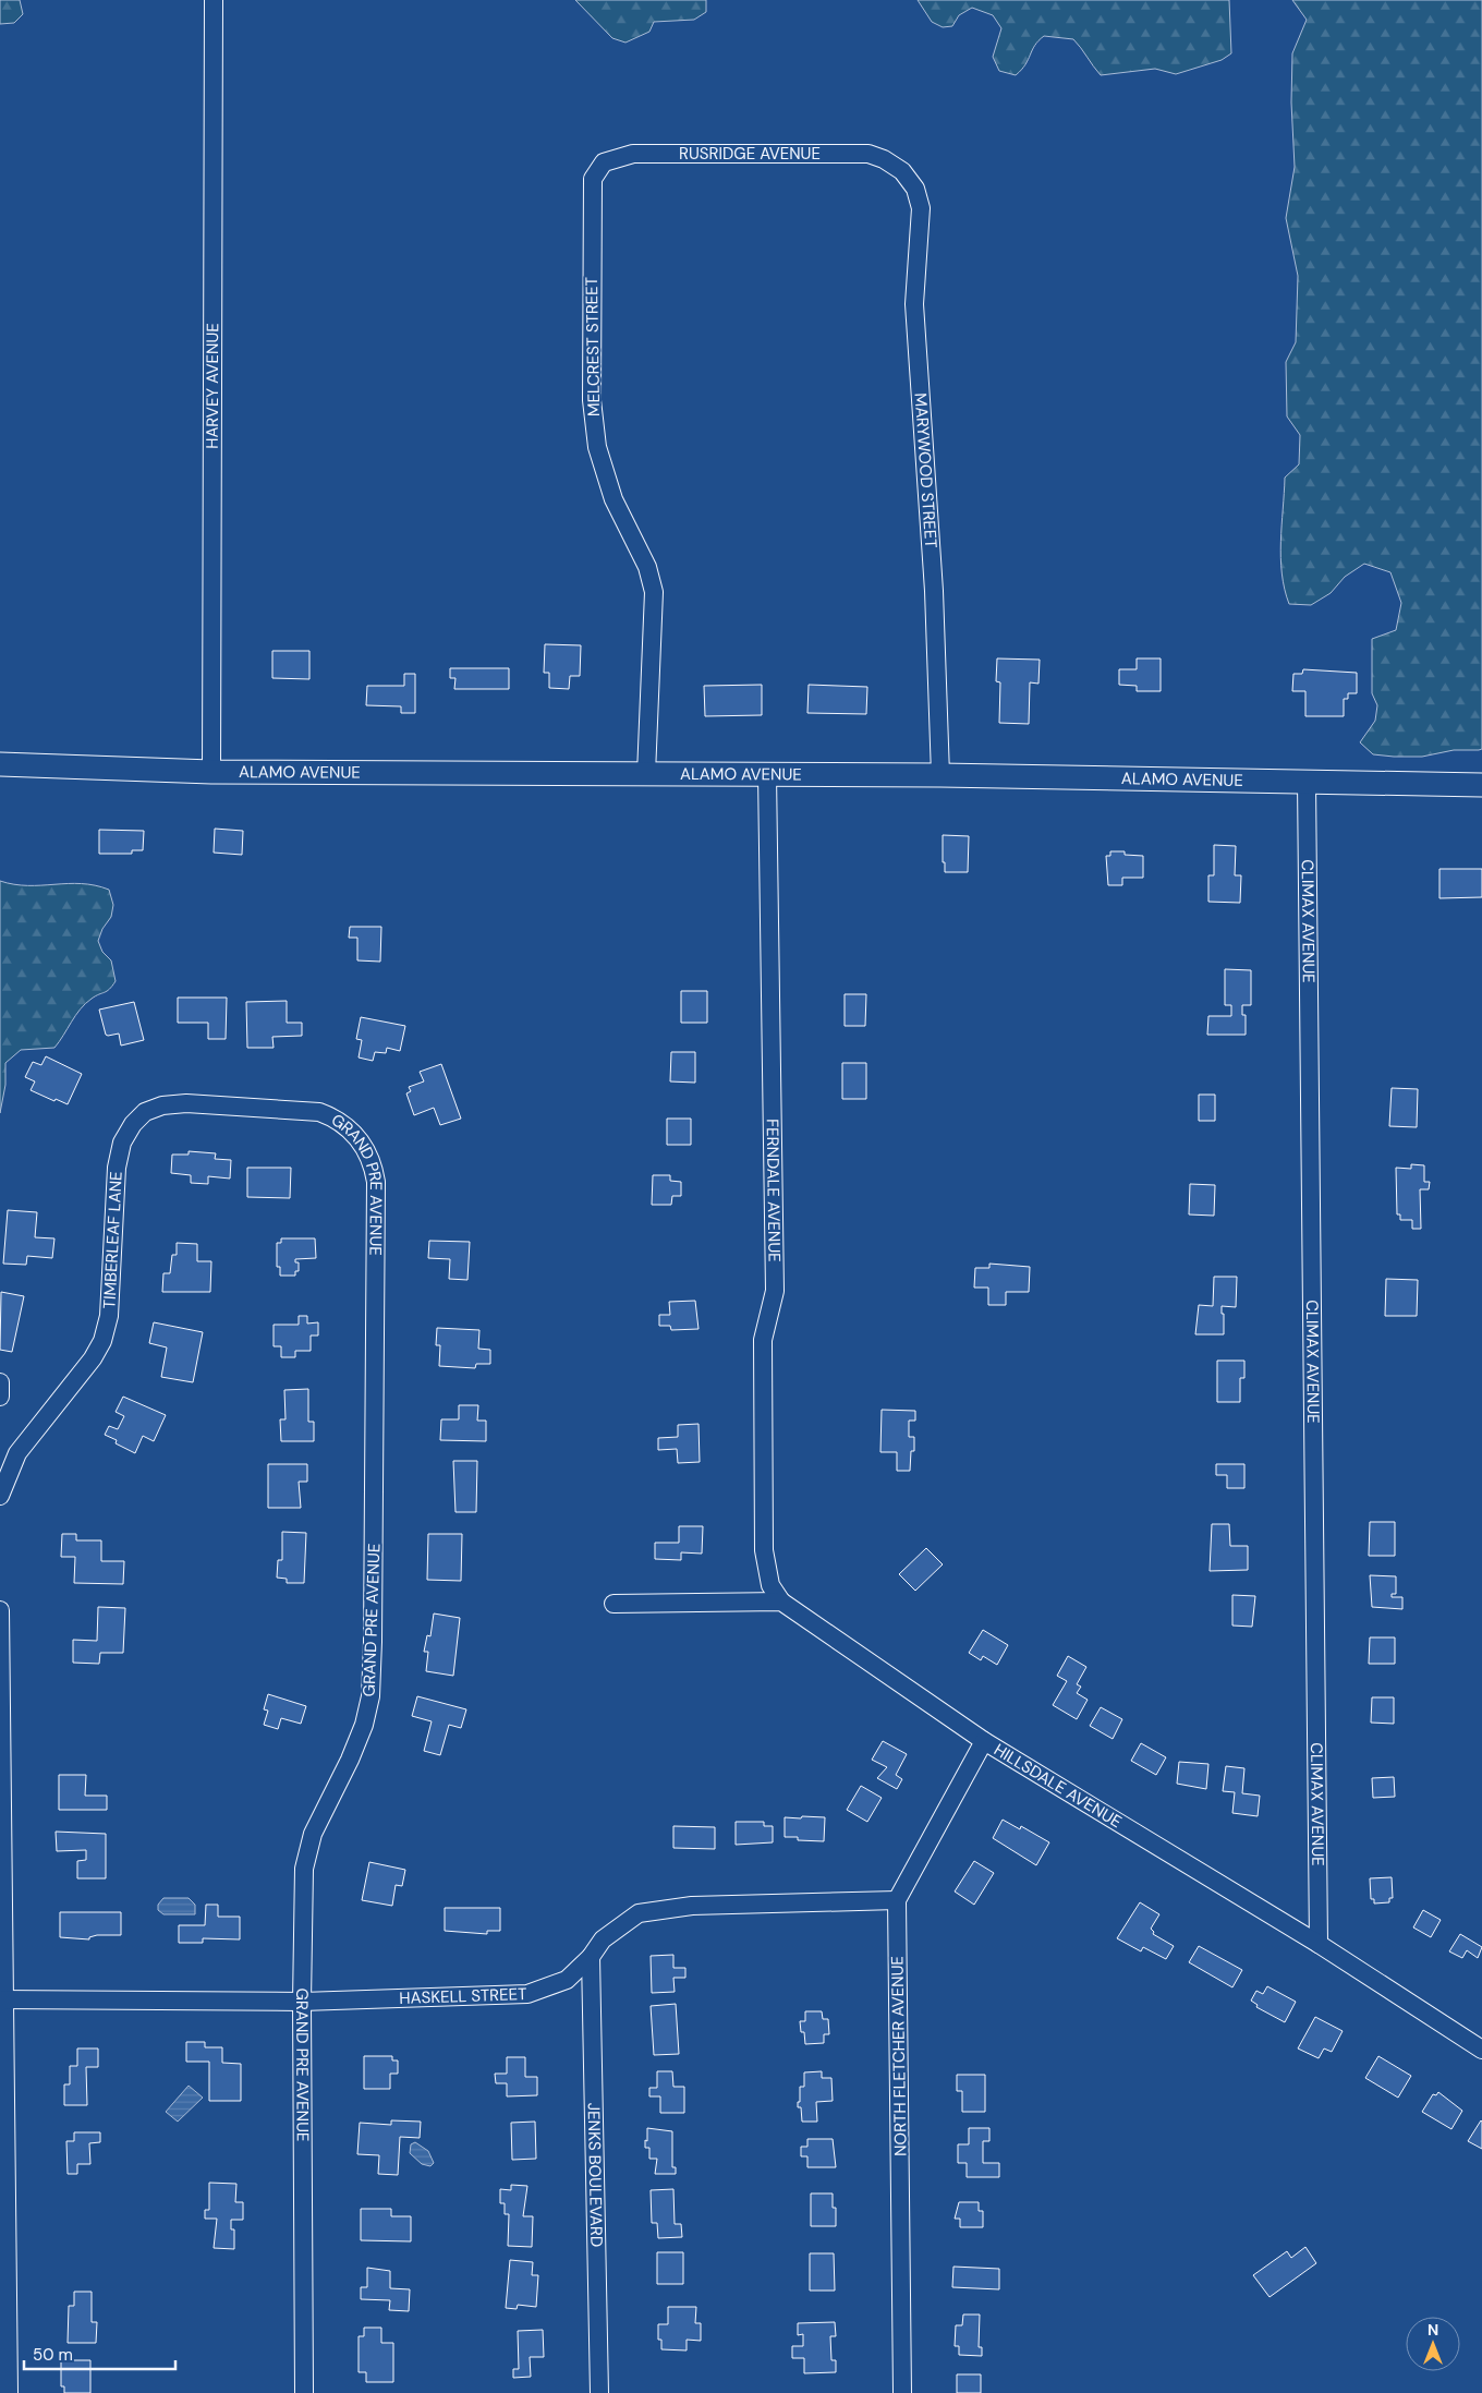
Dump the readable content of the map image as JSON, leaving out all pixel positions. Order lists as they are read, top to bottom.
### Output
{
  "streets": {
    "street": [
      "RUSRIDGE AVENUE",
      "MELCREST STREET",
      "HARVEY AVENUE",
      "MARYWOOD STREET",
      "ALAMO AVENUE",
      "CLIMAX AVENUE",
      "GRAND PRE AVENUE",
      "FERNDALE AVENUE",
      "TIMBERLEAF LANE",
      "HILLSDALE AVENUE",
      "HASKELL STREET",
      "NORTH FLETCHER AVENUE",
      "JENKS BOULEVARD"
    ]
  },
  "crossings": [
    ["RUSRIDGE AVENUE", "MELCREST STREET"],
    ["RUSRIDGE AVENUE", "MARYWOOD STREET"],
    ["MELCREST STREET", "ALAMO AVENUE"],
    ["HARVEY AVENUE", "ALAMO AVENUE"],
    ["MARYWOOD STREET", "ALAMO AVENUE"],
    ["ALAMO AVENUE", "CLIMAX AVENUE"],
    ["ALAMO AVENUE", "FERNDALE AVENUE"],
    ["CLIMAX AVENUE", "HILLSDALE AVENUE"],
    ["GRAND PRE AVENUE", "TIMBERLEAF LANE"],
    ["GRAND PRE AVENUE", "HASKELL STREET"],
    ["FERNDALE AVENUE", "HILLSDALE AVENUE"],
    ["HILLSDALE AVENUE", "NORTH FLETCHER AVENUE"],
    ["HASKELL STREET", "NORTH FLETCHER AVENUE"],
    ["HASKELL STREET", "JENKS BOULEVARD"]
  ],
  "scale_bar": "50 m",
  "north": "top"
}
